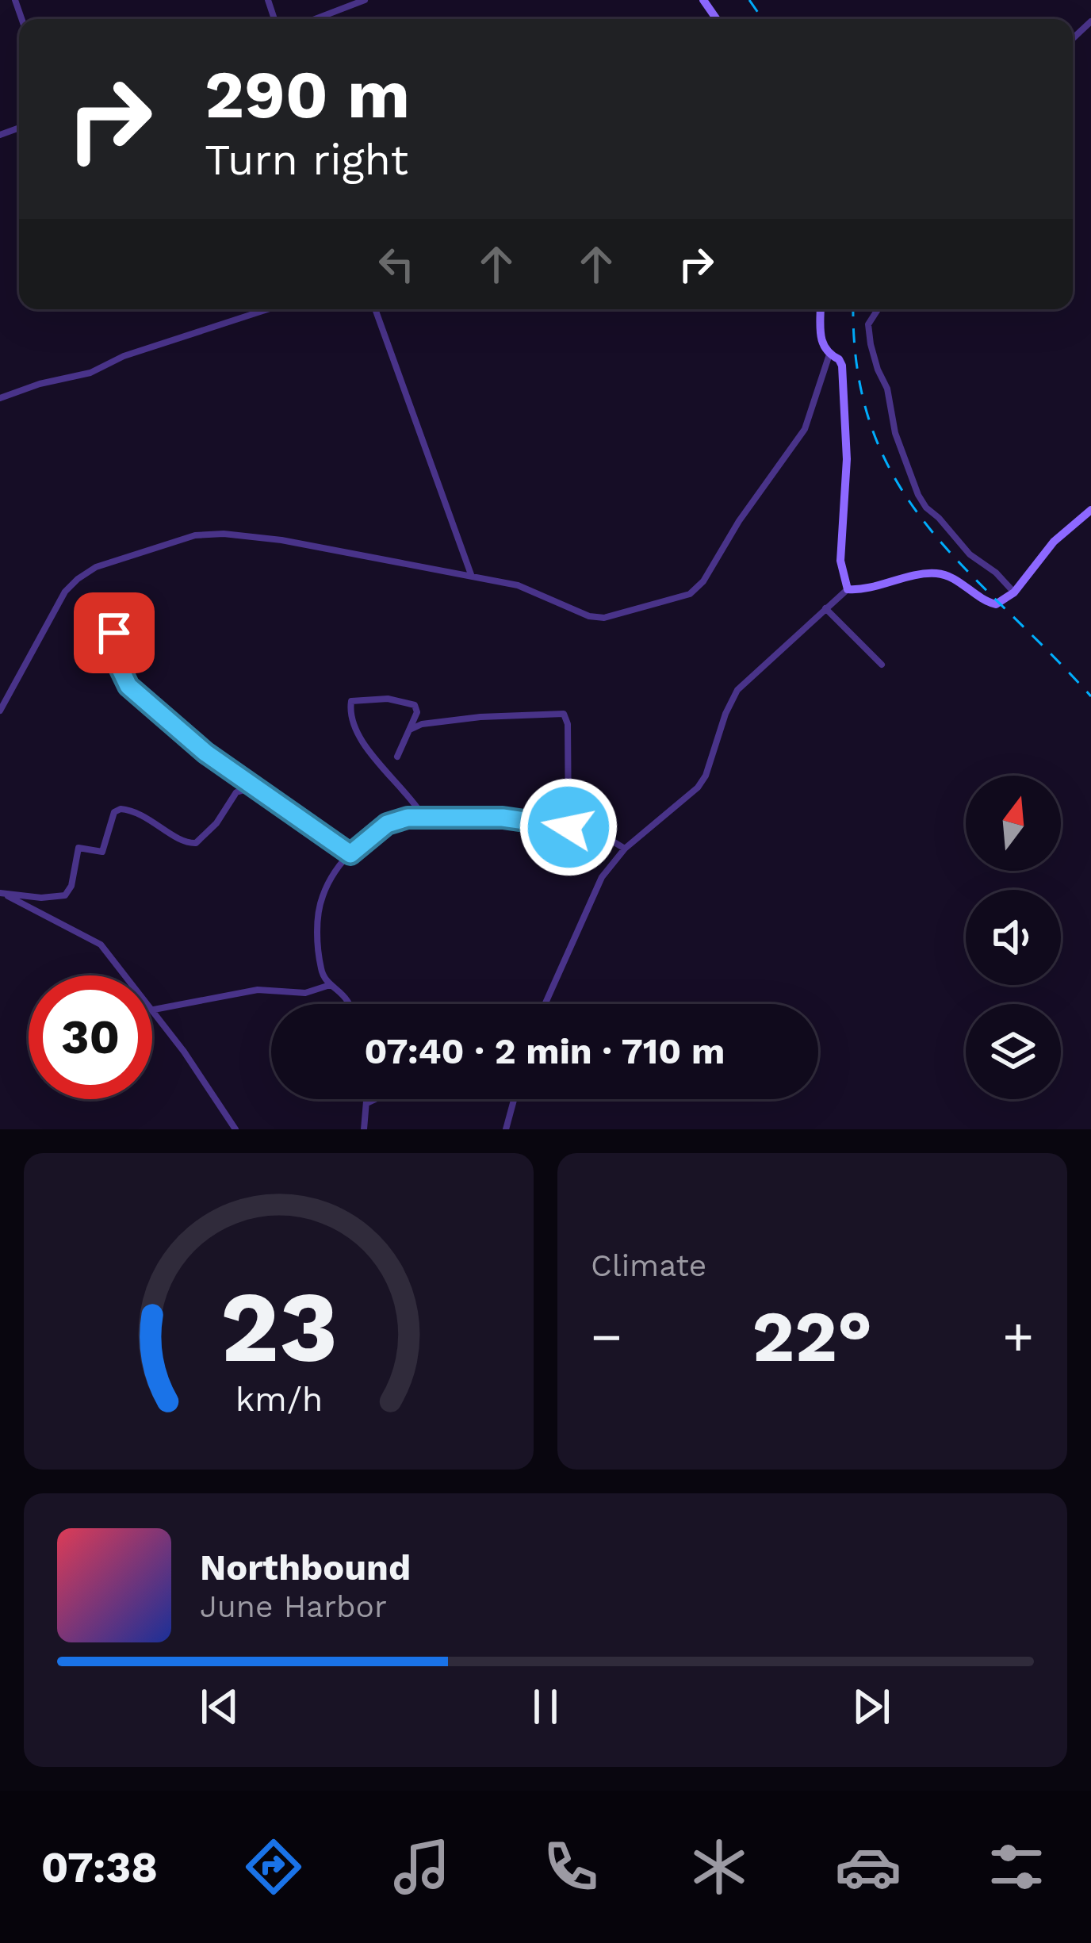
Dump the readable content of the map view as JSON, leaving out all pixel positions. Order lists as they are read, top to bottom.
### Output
{
  "north": "top",
  "page": {
    "turn": ["290 m", "Turn right"],
    "limit": "30",
    "trip": "07:40 · 2 min · 710 m",
    "tile": "Climate",
    "heat": ["−", "22°", "+"],
    "song": ["Northbound", "June Harbor"],
    "tabs": "07:38",
    "gauge": ["23", "km/h"]
  }
}
